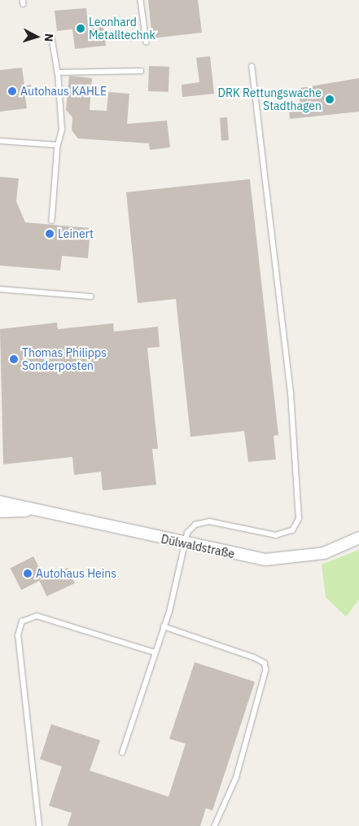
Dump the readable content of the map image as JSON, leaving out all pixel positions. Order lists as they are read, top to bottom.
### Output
{
  "streets": {
    "street": ["Dülwaldstraße"]
  },
  "places": [
    "Leonhard Metalltechnk",
    "Autohaus KAHLE",
    "DRK Rettungswache Stadthagen",
    "Leinert",
    "Thomas Philipps Sonderposten",
    "Autohaus Heins"
  ],
  "north": "right"
}
